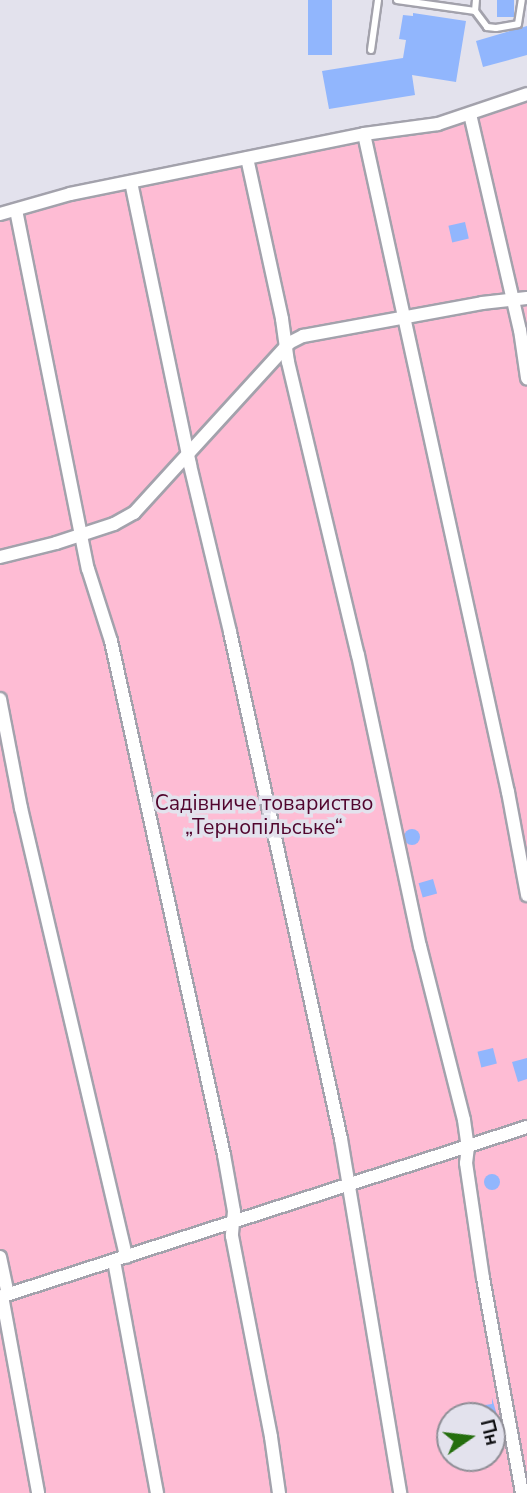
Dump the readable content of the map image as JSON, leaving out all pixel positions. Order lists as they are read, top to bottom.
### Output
{
  "parks": ["Садівниче товариство „Тернопільське“"],
  "north": "right"
}
